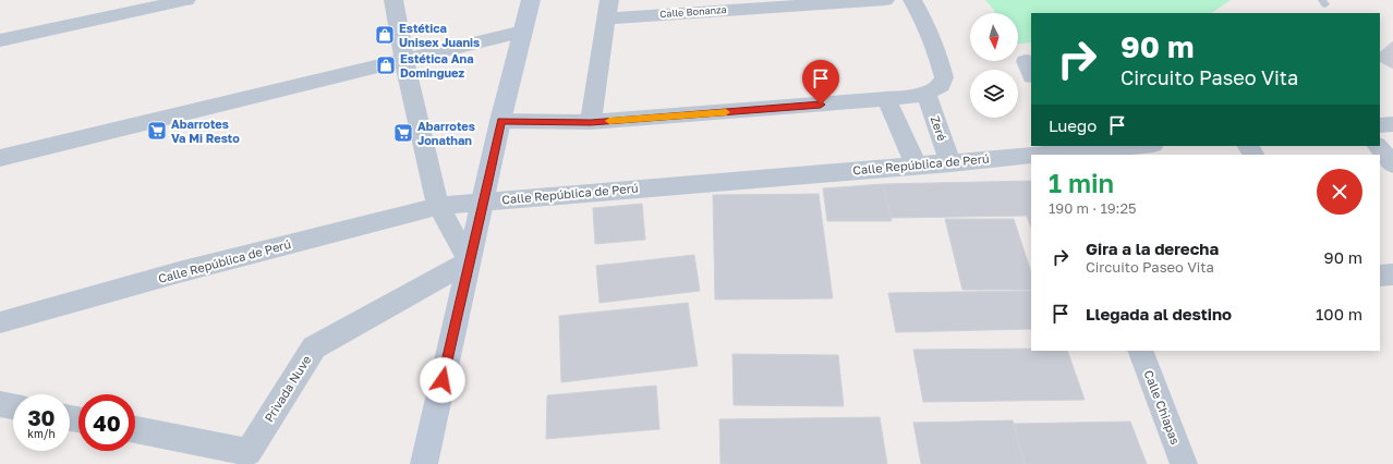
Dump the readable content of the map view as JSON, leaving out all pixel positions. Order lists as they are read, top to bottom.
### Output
{
  "streets": {
    "street": [
      "Calle Bonanza",
      "Zeré",
      "Calle República de Perú",
      "Privada Nuve",
      "Calle Chiapas"
    ]
  },
  "crossings": [
    ["Zeré", "Calle República de Perú"]
  ],
  "places": {
    "shop": ["Estética Unisex Juanis", "Estética Ana Dominguez"],
    "supermarket": ["Abarrotes Va Mi Resto", "Abarrotes Jonathan"]
  },
  "north": "bottom",
  "page": {
    "turn": ["90 m", "Circuito Paseo Vita"],
    "then": "Luego",
    "heading": ["1 min", "190 m · 19:25"],
    "list": [
      {
        "name": "Gira a la derecha",
        "note": "Circuito Paseo Vita",
        "value": "90 m"
      },
      {
        "name": "Llegada al destino",
        "value": "100 m"
      }
    ],
    "speed": "30 km/h",
    "limit": "40"
  }
}
